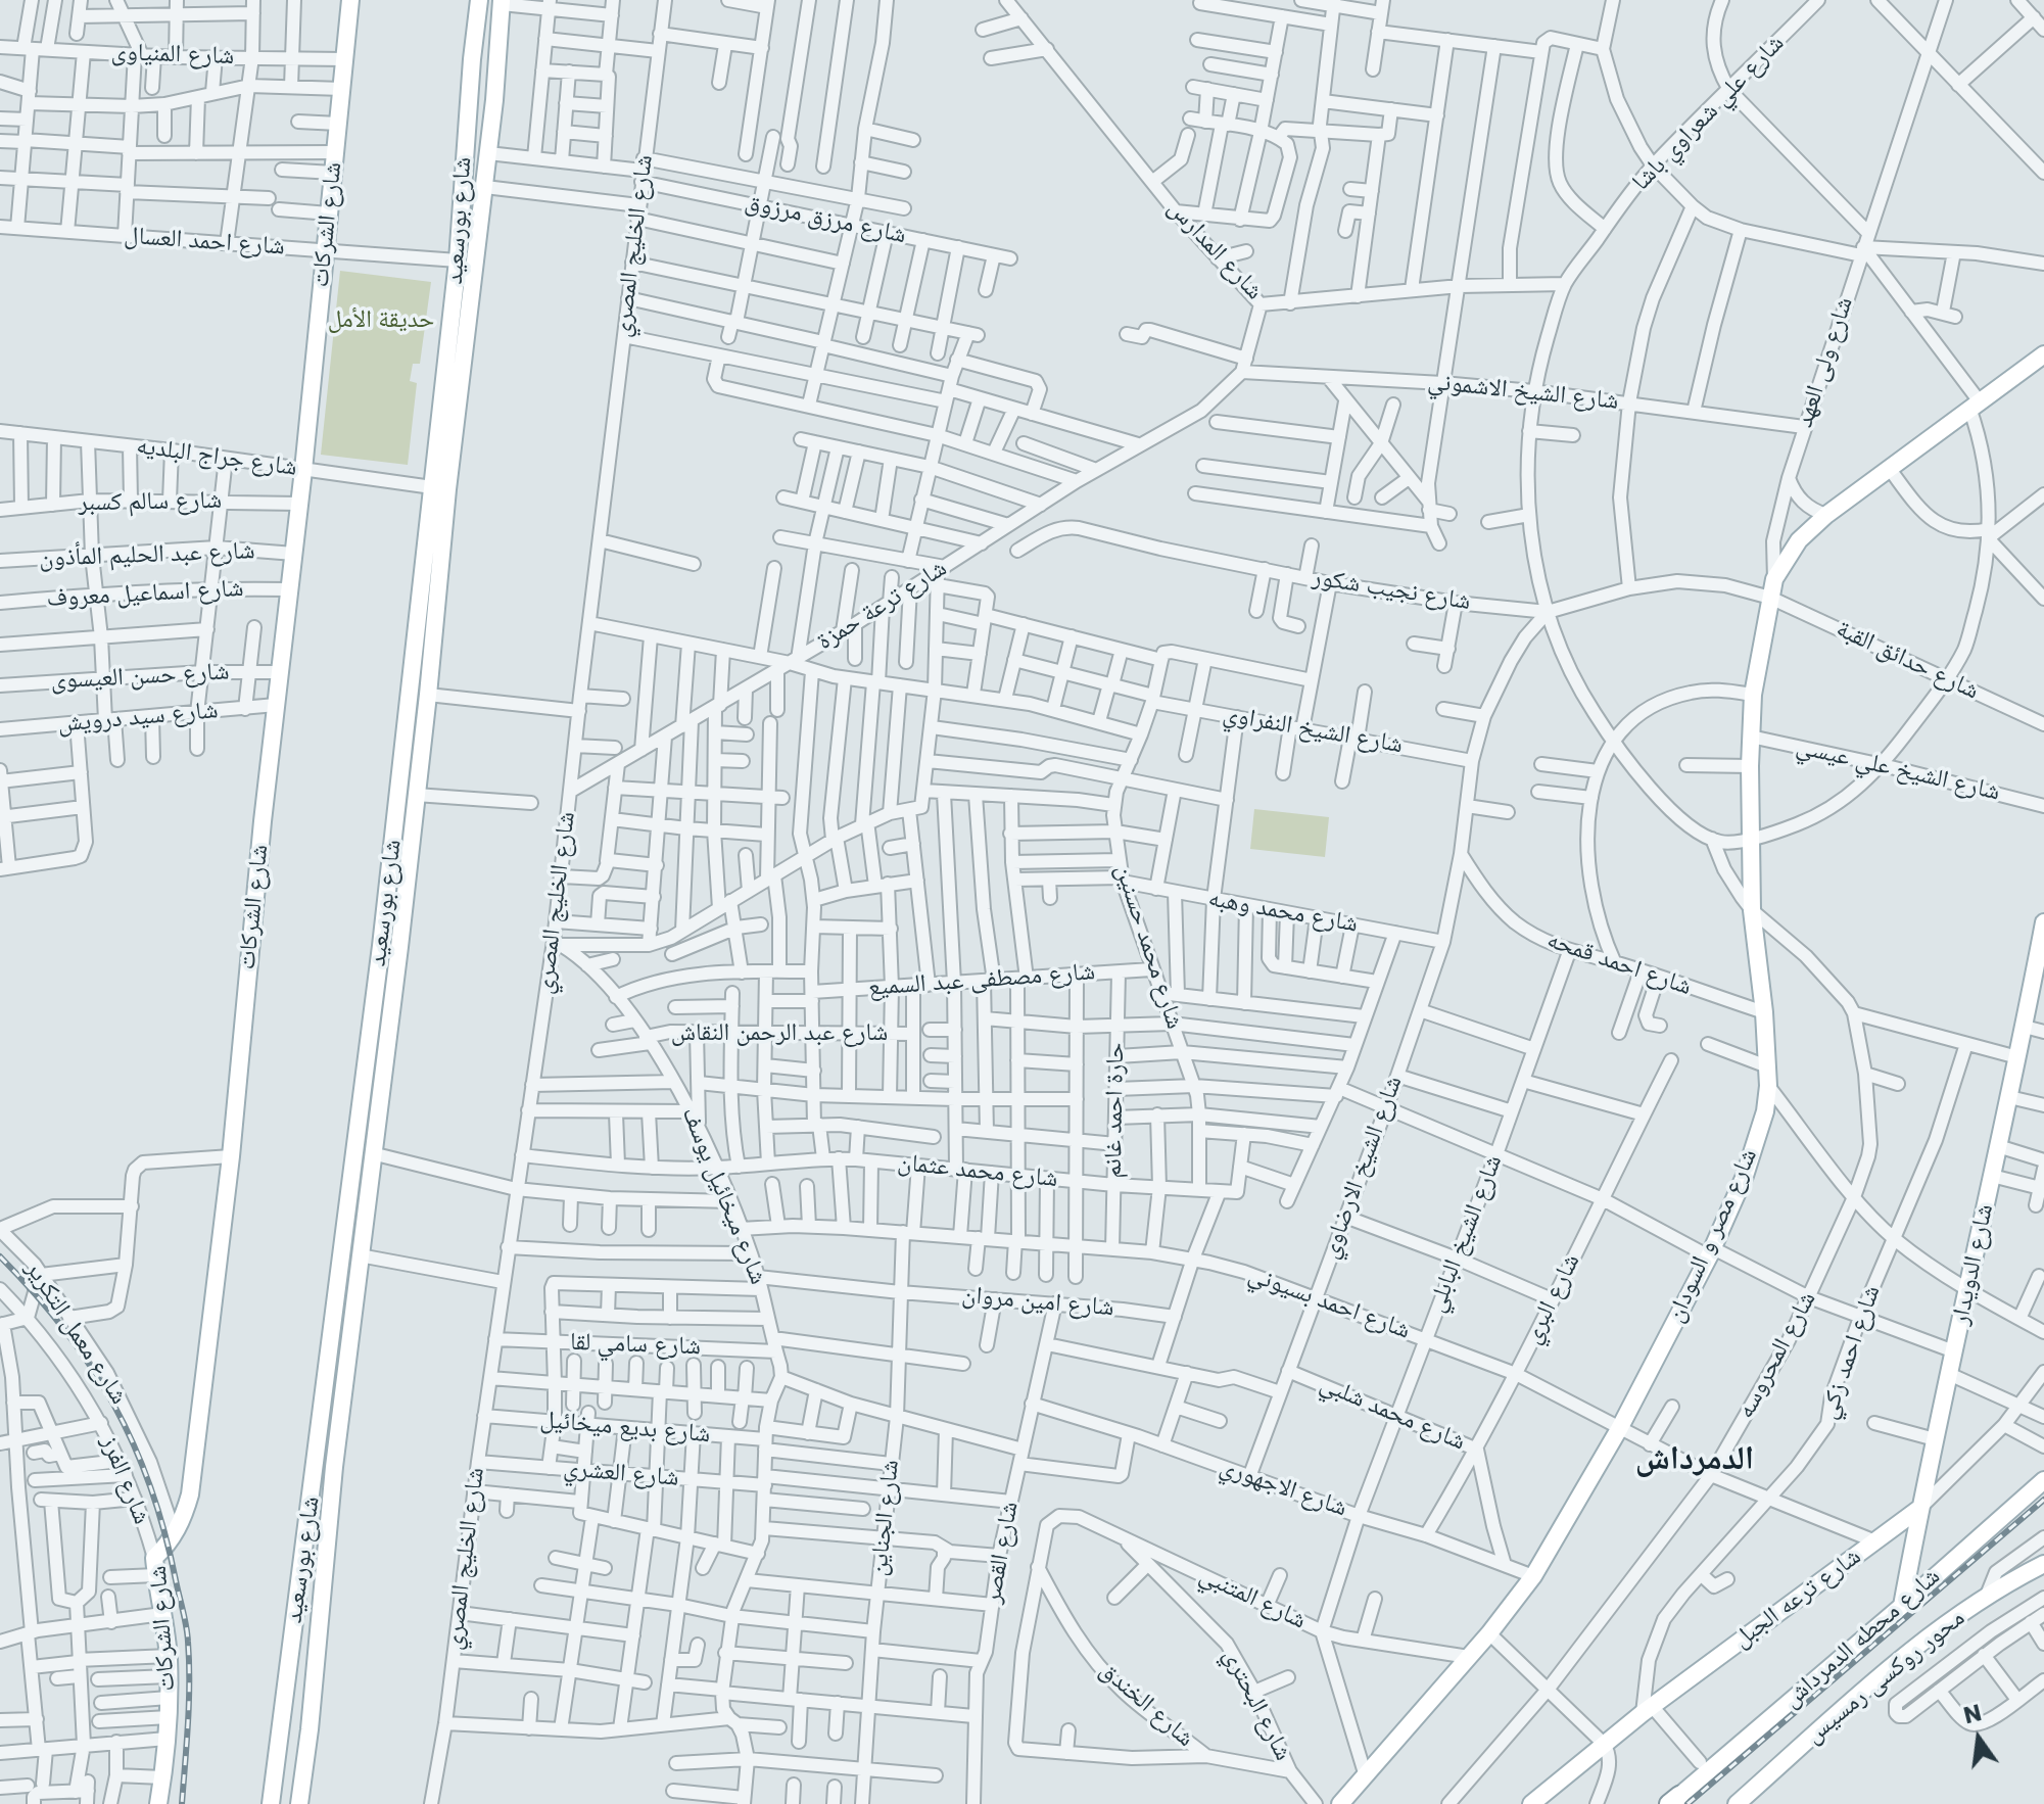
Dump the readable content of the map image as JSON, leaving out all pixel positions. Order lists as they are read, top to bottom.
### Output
{
  "streets": {
    "main road": [
      "شارع بورسعيد",
      "شارع الشركات",
      "شارع مصر و السودان",
      "شارع الدويدار",
      "شارع ترعه الجبل",
      "شارع محطه الدمرداش",
      "محور روكسى رمسيس"
    ],
    "street": [
      "شارع المنياوى",
      "شارع علي شعراوي باشا",
      "شارع مرزق مرزوق",
      "شارع احمد العسال",
      "شارع الخليج المصري",
      "شارع المدارس",
      "شارع ولى العهد",
      "شارع الشيخ الاشموني",
      "شارع جراج البلديه",
      "شارع سالم كسبر",
      "شارع عبد الحليم المأذون",
      "شارع نجيب شكور",
      "شارع اسماعيل معروف",
      "شارع ترعة حمزة",
      "شارع حدائق القبة",
      "شارع حسن العيسوى",
      "شارع سيد درويش",
      "شارع الشيخ النفراوي",
      "شارع الشيخ علي عيسي",
      "شارع محمد وهبه",
      "شارع محمد حسنين",
      "شارع احمد قمحه",
      "شارع مصطفى عبد السميع",
      "شارع عبد الرحمن النقاش",
      "حارة احمد غانم",
      "شارع الشيخ الارضاوي",
      "شارع محمد عثمان",
      "شارع ميخائيل يوسف",
      "شارع الشيخ البابلي",
      "شارع البري",
      "شارع امين مروان",
      "شارع احمد بسيوني",
      "شارع معمل التكرير",
      "شارع سامي لقا",
      "شارع احمد زكي",
      "شارع المحروسه",
      "شارع محمد شلبي",
      "شارع بديع ميخائيل",
      "شارع العشري",
      "شارع الفرز",
      "شارع الاجهوري",
      "شارع الجناين",
      "شارع القصر",
      "شارع المتنبي",
      "شارع الخندق",
      "شارع البحتري"
    ]
  },
  "crossings": [
    ["شارع المنياوى", "شارع الشركات"],
    ["شارع علي شعراوي باشا", "شارع المدارس"],
    ["شارع علي شعراوي باشا", "شارع الشيخ الاشموني"],
    ["شارع علي شعراوي باشا", "شارع نجيب شكور"],
    ["شارع علي شعراوي باشا", "شارع الشيخ الارضاوي"],
    ["شارع مرزق مرزوق", "شارع الخليج المصري"],
    ["شارع بورسعيد", "شارع احمد العسال"],
    ["شارع بورسعيد", "شارع جراج البلديه"],
    ["شارع الشركات", "شارع احمد العسال"],
    ["شارع الشركات", "شارع جراج البلديه"],
    ["شارع الشركات", "شارع سالم كسبر"],
    ["شارع الشركات", "شارع عبد الحليم المأذون"],
    ["شارع الشركات", "شارع اسماعيل معروف"],
    ["شارع الشركات", "شارع حسن العيسوى"],
    ["شارع الشركات", "شارع سيد درويش"],
    ["شارع الشركات", "شارع معمل التكرير"],
    ["شارع الشركات", "شارع الفرز"],
    ["شارع الخليج المصري", "شارع ترعة حمزة"],
    ["شارع الخليج المصري", "شارع محمد عثمان"],
    ["شارع الخليج المصري", "شارع ميخائيل يوسف"],
    ["شارع الخليج المصري", "شارع سامي لقا"],
    ["شارع الخليج المصري", "شارع بديع ميخائيل"],
    ["شارع الخليج المصري", "شارع العشري"],
    ["شارع ولى العهد", "شارع الشيخ الاشموني"],
    ["شارع ولى العهد", "شارع مصر و السودان"],
    ["شارع الشيخ الاشموني", "شارع ترعة حمزة"],
    ["شارع نجيب شكور", "شارع حدائق القبة"],
    ["شارع نجيب شكور", "شارع الشيخ الارضاوي"],
    ["شارع نجيب شكور", "شارع مصر و السودان"],
    ["شارع حدائق القبة", "شارع مصر و السودان"],
    ["شارع الشيخ النفراوي", "شارع محمد حسنين"],
    ["شارع الشيخ النفراوي", "شارع الشيخ الارضاوي"],
    ["شارع الشيخ علي عيسي", "شارع مصر و السودان"],
    ["شارع محمد وهبه", "شارع محمد حسنين"],
    ["شارع محمد وهبه", "شارع الشيخ الارضاوي"],
    ["شارع محمد حسنين", "شارع مصطفى عبد السميع"],
    ["شارع محمد حسنين", "شارع محمد عثمان"],
    ["شارع احمد قمحه", "شارع الشيخ الارضاوي"],
    ["شارع احمد قمحه", "شارع الشيخ البابلي"],
    ["شارع احمد قمحه", "شارع مصر و السودان"],
    ["شارع مصطفى عبد السميع", "حارة احمد غانم"],
    ["شارع عبد الرحمن النقاش", "شارع ميخائيل يوسف"],
    ["حارة احمد غانم", "شارع محمد عثمان"],
    ["حارة احمد غانم", "شارع احمد بسيوني"],
    ["شارع الشيخ الارضاوي", "شارع احمد بسيوني"],
    ["شارع الشيخ الارضاوي", "شارع محمد شلبي"],
    ["شارع الشيخ الارضاوي", "شارع الاجهوري"],
    ["شارع محمد عثمان", "شارع ميخائيل يوسف"],
    ["شارع محمد عثمان", "شارع الجناين"],
    ["شارع ميخائيل يوسف", "شارع امين مروان"],
    ["شارع ميخائيل يوسف", "شارع احمد بسيوني"],
    ["شارع ميخائيل يوسف", "شارع سامي لقا"],
    ["شارع الشيخ البابلي", "شارع احمد بسيوني"],
    ["شارع الشيخ البابلي", "شارع محمد شلبي"],
    ["شارع الشيخ البابلي", "شارع الاجهوري"],
    ["شارع الشيخ البابلي", "شارع المتنبي"],
    ["شارع مصر و السودان", "شارع احمد بسيوني"],
    ["شارع مصر و السودان", "شارع المحروسه"],
    ["شارع مصر و السودان", "شارع الاجهوري"],
    ["شارع مصر و السودان", "شارع المتنبي"],
    ["شارع الدويدار", "شارع ترعه الجبل"],
    ["شارع الدويدار", "شارع محطه الدمرداش"],
    ["شارع البري", "شارع احمد بسيوني"],
    ["شارع البري", "شارع محمد شلبي"],
    ["شارع البري", "شارع الاجهوري"],
    ["شارع امين مروان", "شارع الجناين"],
    ["شارع امين مروان", "شارع القصر"],
    ["شارع احمد بسيوني", "شارع احمد زكي"],
    ["شارع احمد بسيوني", "شارع المحروسه"],
    ["شارع احمد بسيوني", "شارع الجناين"],
    ["شارع احمد بسيوني", "شارع ترعه الجبل"],
    ["شارع سامي لقا", "شارع الجناين"],
    ["شارع احمد زكي", "شارع ترعه الجبل"],
    ["شارع محمد شلبي", "شارع الاجهوري"],
    ["شارع العشري", "شارع الجناين"],
    ["شارع العشري", "شارع القصر"],
    ["شارع الاجهوري", "شارع القصر"],
    ["شارع المتنبي", "شارع الخندق"],
    ["شارع المتنبي", "شارع البحتري"]
  ],
  "districts": ["الدمرداش"],
  "parks": ["حديقة الأمل"],
  "north": "top"
}
